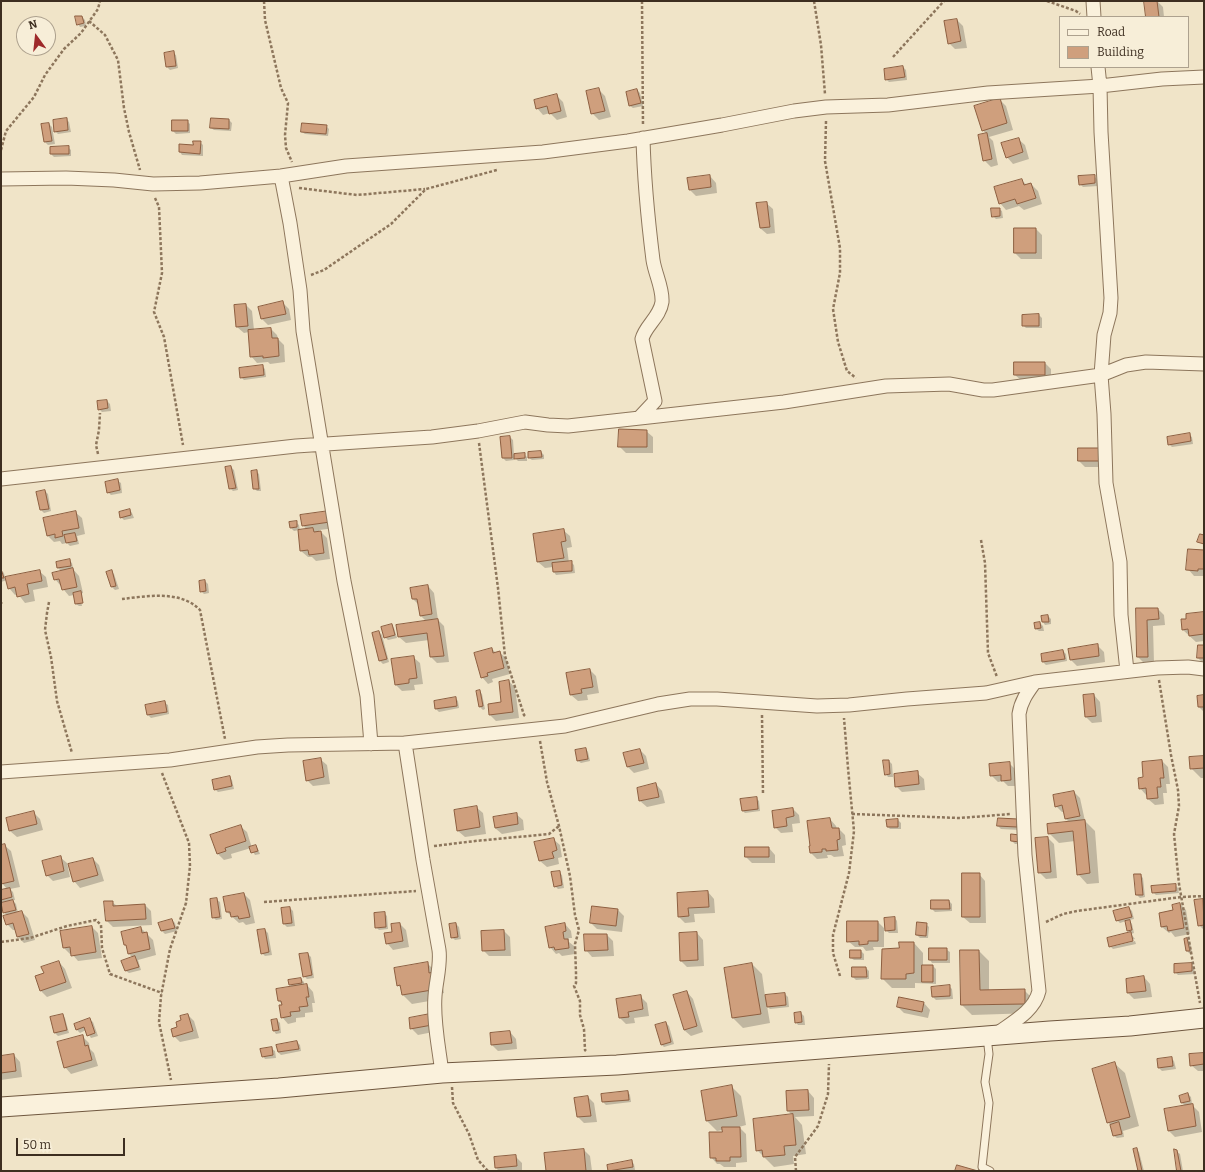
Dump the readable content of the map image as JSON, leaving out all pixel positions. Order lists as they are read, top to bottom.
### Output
{
  "legend": ["Road", "Building"],
  "scale_bar": "50 m",
  "north": "top"
}
